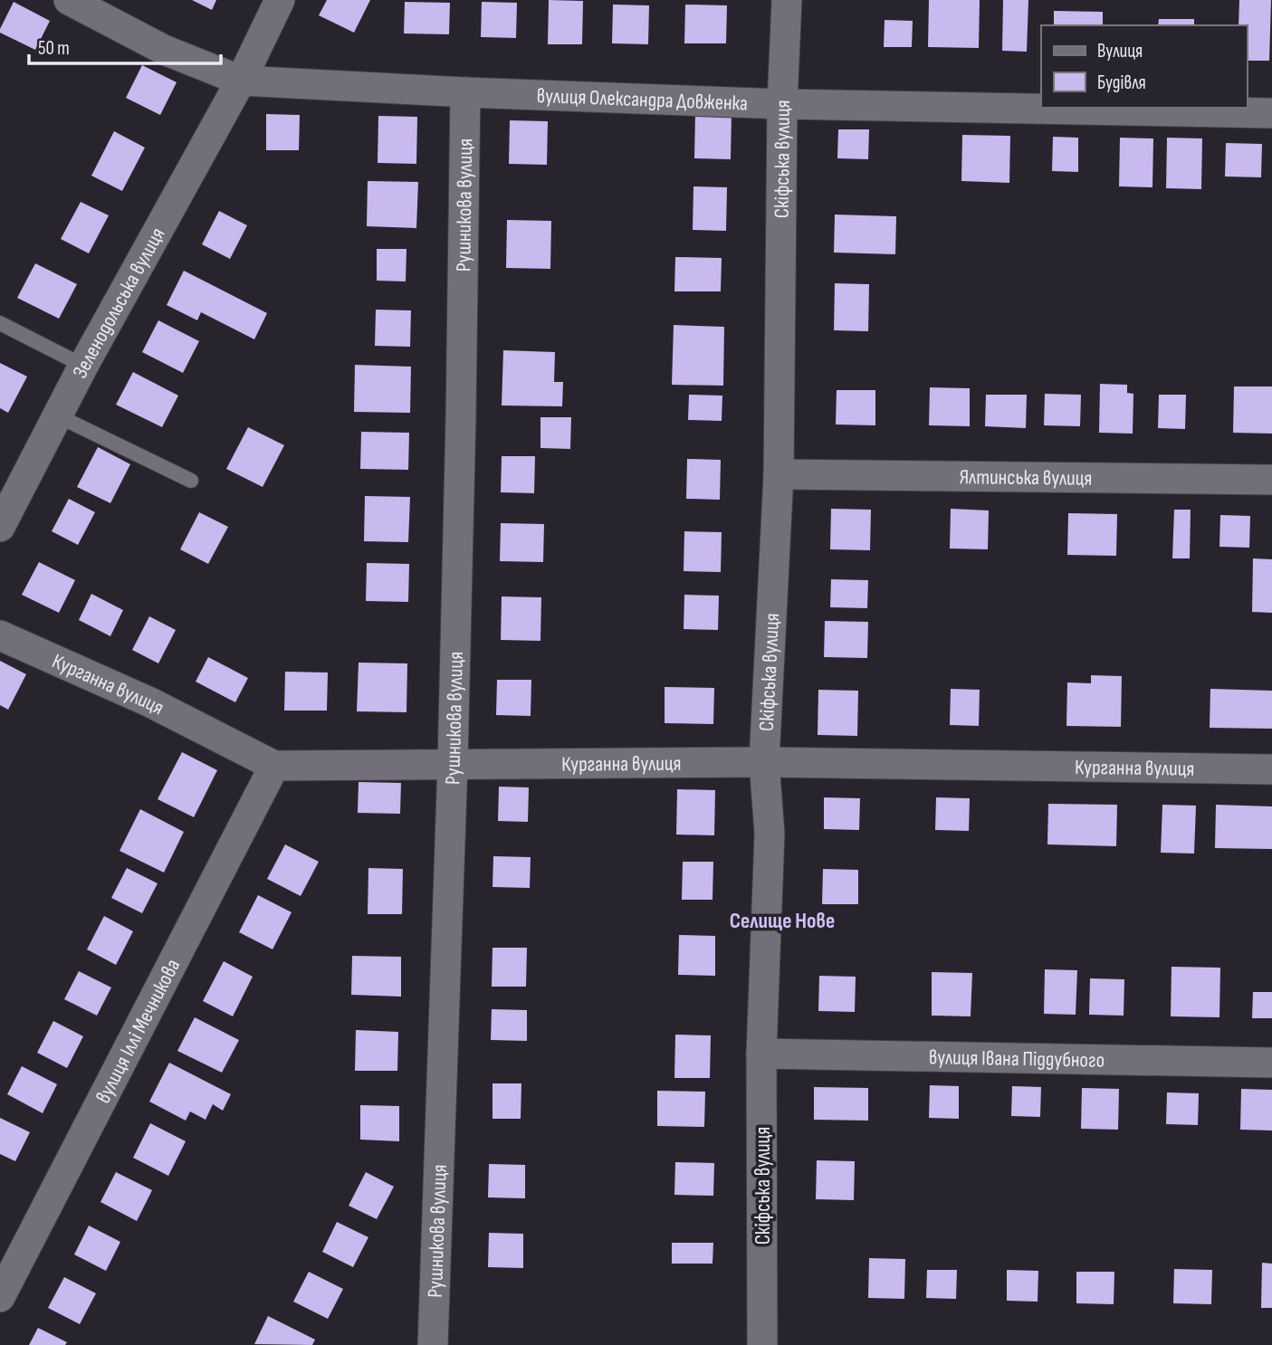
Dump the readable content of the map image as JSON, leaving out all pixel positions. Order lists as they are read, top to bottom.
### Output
{
  "streets": {
    "street": [
      "вулиця Олександра Довженка",
      "Скіфська вулиця",
      "Рушникова вулиця",
      "Зеленодольська вулиця",
      "Ялтинська вулиця",
      "Курганна вулиця",
      "вулиця Іллі Мечникова",
      "вулиця Івана Піддубного"
    ]
  },
  "crossings": [
    ["вулиця Олександра Довженка", "Скіфська вулиця"],
    ["вулиця Олександра Довженка", "Рушникова вулиця"],
    ["вулиця Олександра Довженка", "Зеленодольська вулиця"],
    ["Скіфська вулиця", "Ялтинська вулиця"],
    ["Скіфська вулиця", "Курганна вулиця"],
    ["Скіфська вулиця", "вулиця Івана Піддубного"],
    ["Рушникова вулиця", "Курганна вулиця"],
    ["Курганна вулиця", "вулиця Іллі Мечникова"]
  ],
  "districts": ["Селище Нове"],
  "legend": ["Вулиця", "Будівля"],
  "scale_bar": "50 m"
}
